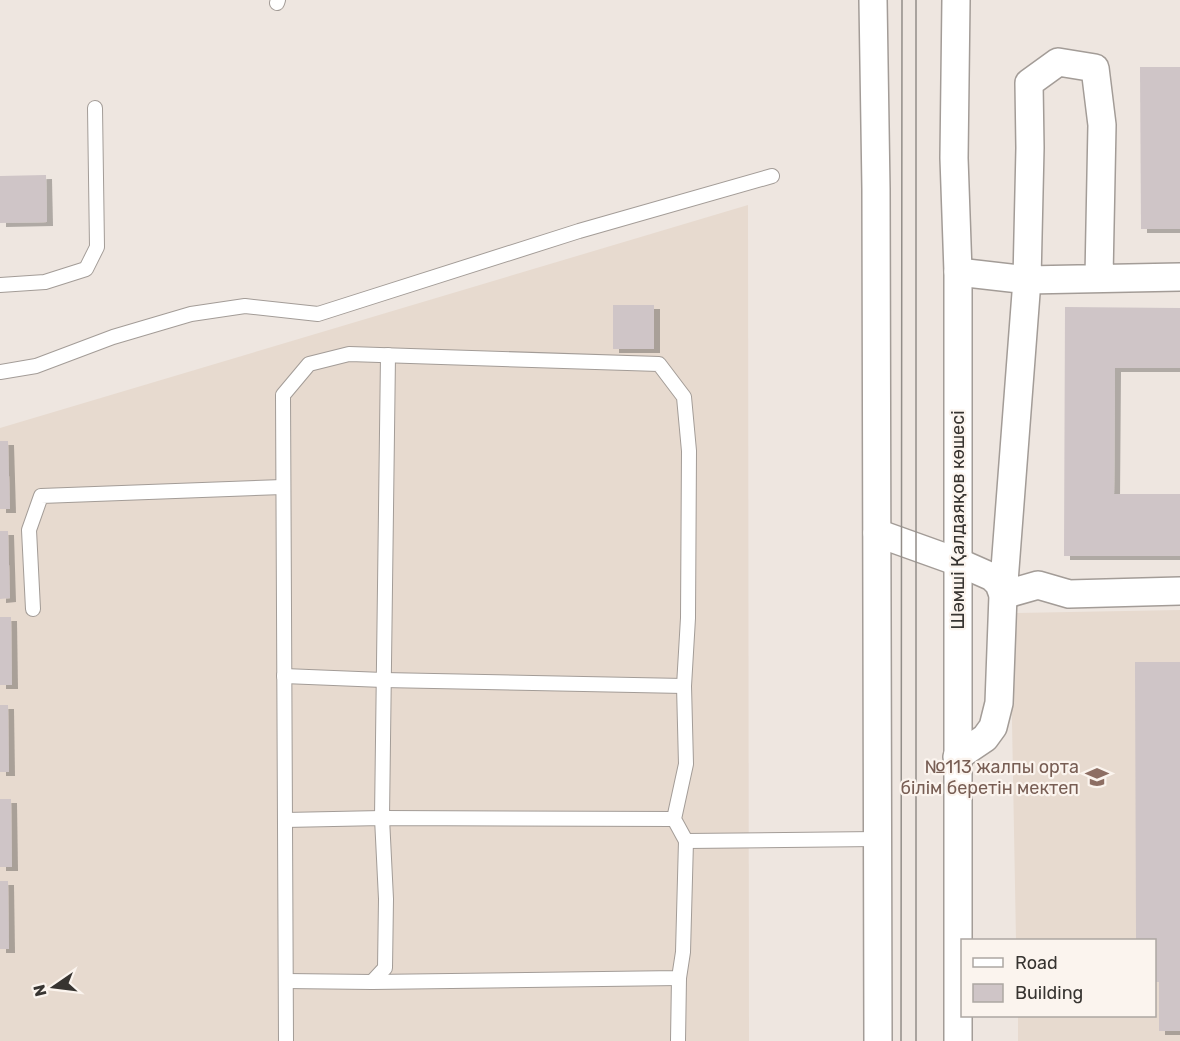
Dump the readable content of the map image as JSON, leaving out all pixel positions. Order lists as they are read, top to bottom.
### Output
{
  "streets": {
    "street": ["Шәмші Қалдаяқов көшесі"]
  },
  "places": {
    "school or university": ["№113 жалпы орта білім беретін мектеп"]
  },
  "legend": ["Road", "Building"],
  "north": "left"
}
